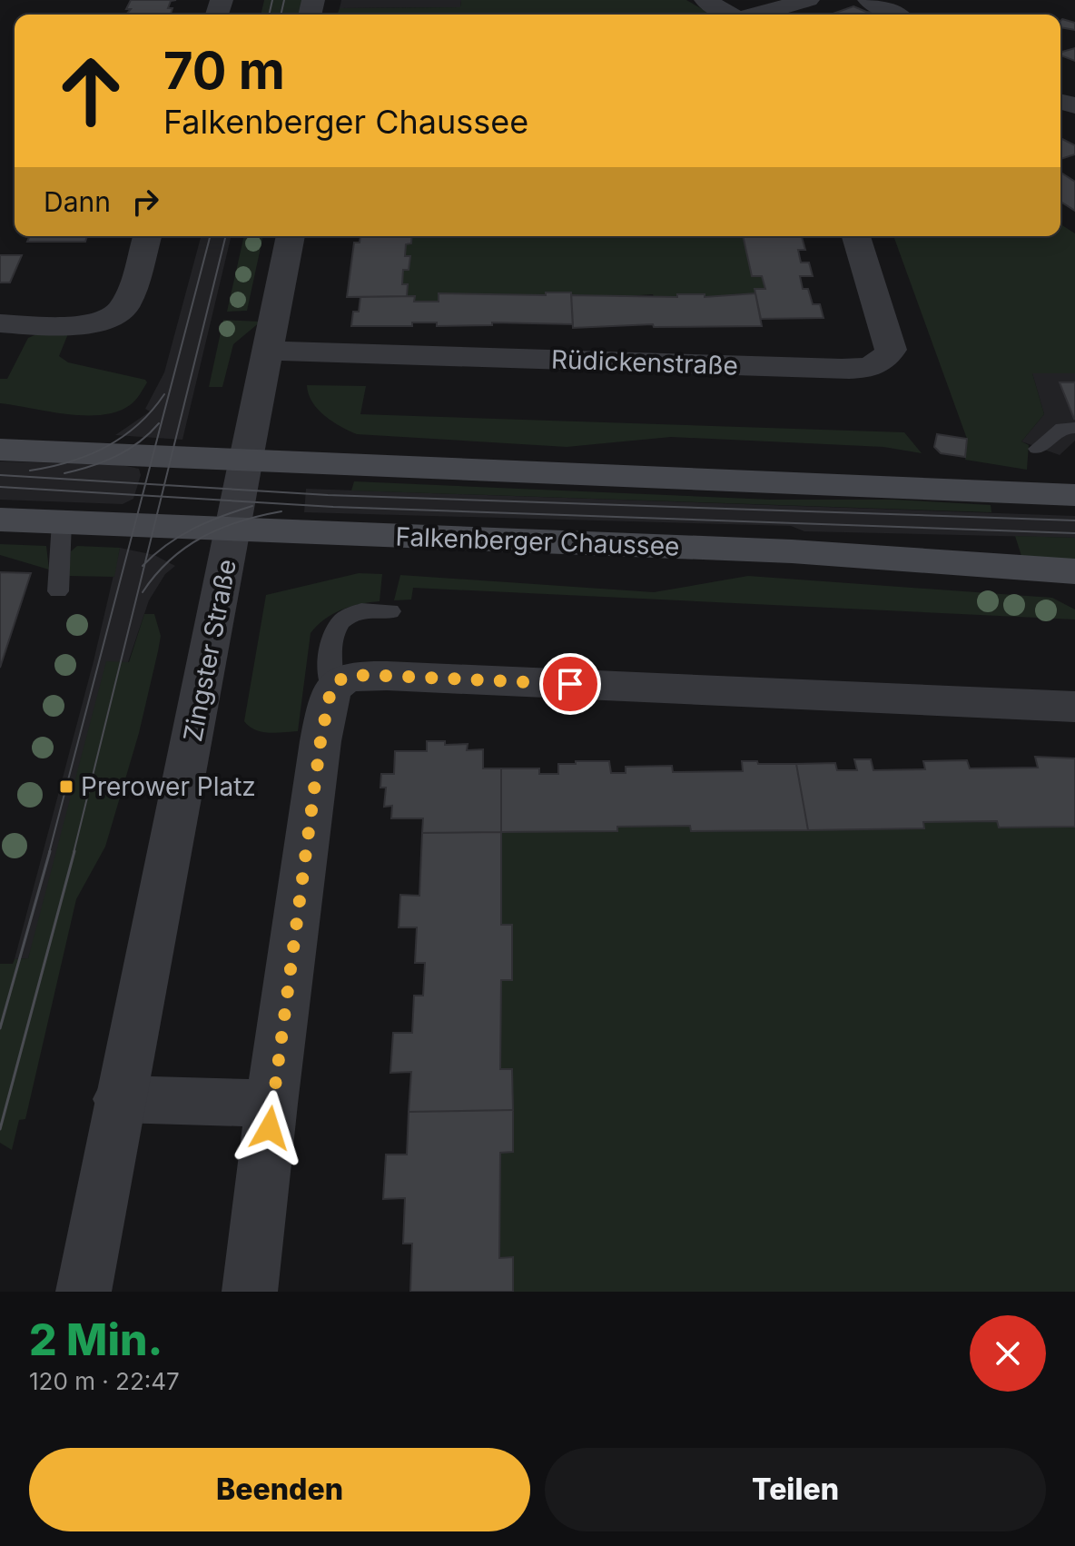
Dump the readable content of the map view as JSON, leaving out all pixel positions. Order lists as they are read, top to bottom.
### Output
{
  "streets": {
    "main road": ["Falkenberger Chaussee"],
    "street": ["Rüdickenstraße", "Zingster Straße"]
  },
  "crossings": [
    ["Falkenberger Chaussee", "Zingster Straße"]
  ],
  "places": {
    "transit": ["Prerower Platz"]
  },
  "page": {
    "turn": ["70 m", "Falkenberger Chaussee"],
    "then": "Dann",
    "heading": ["2 Min.", "120 m · 22:47"],
    "buttons": ["Beenden", "Teilen"]
  }
}
